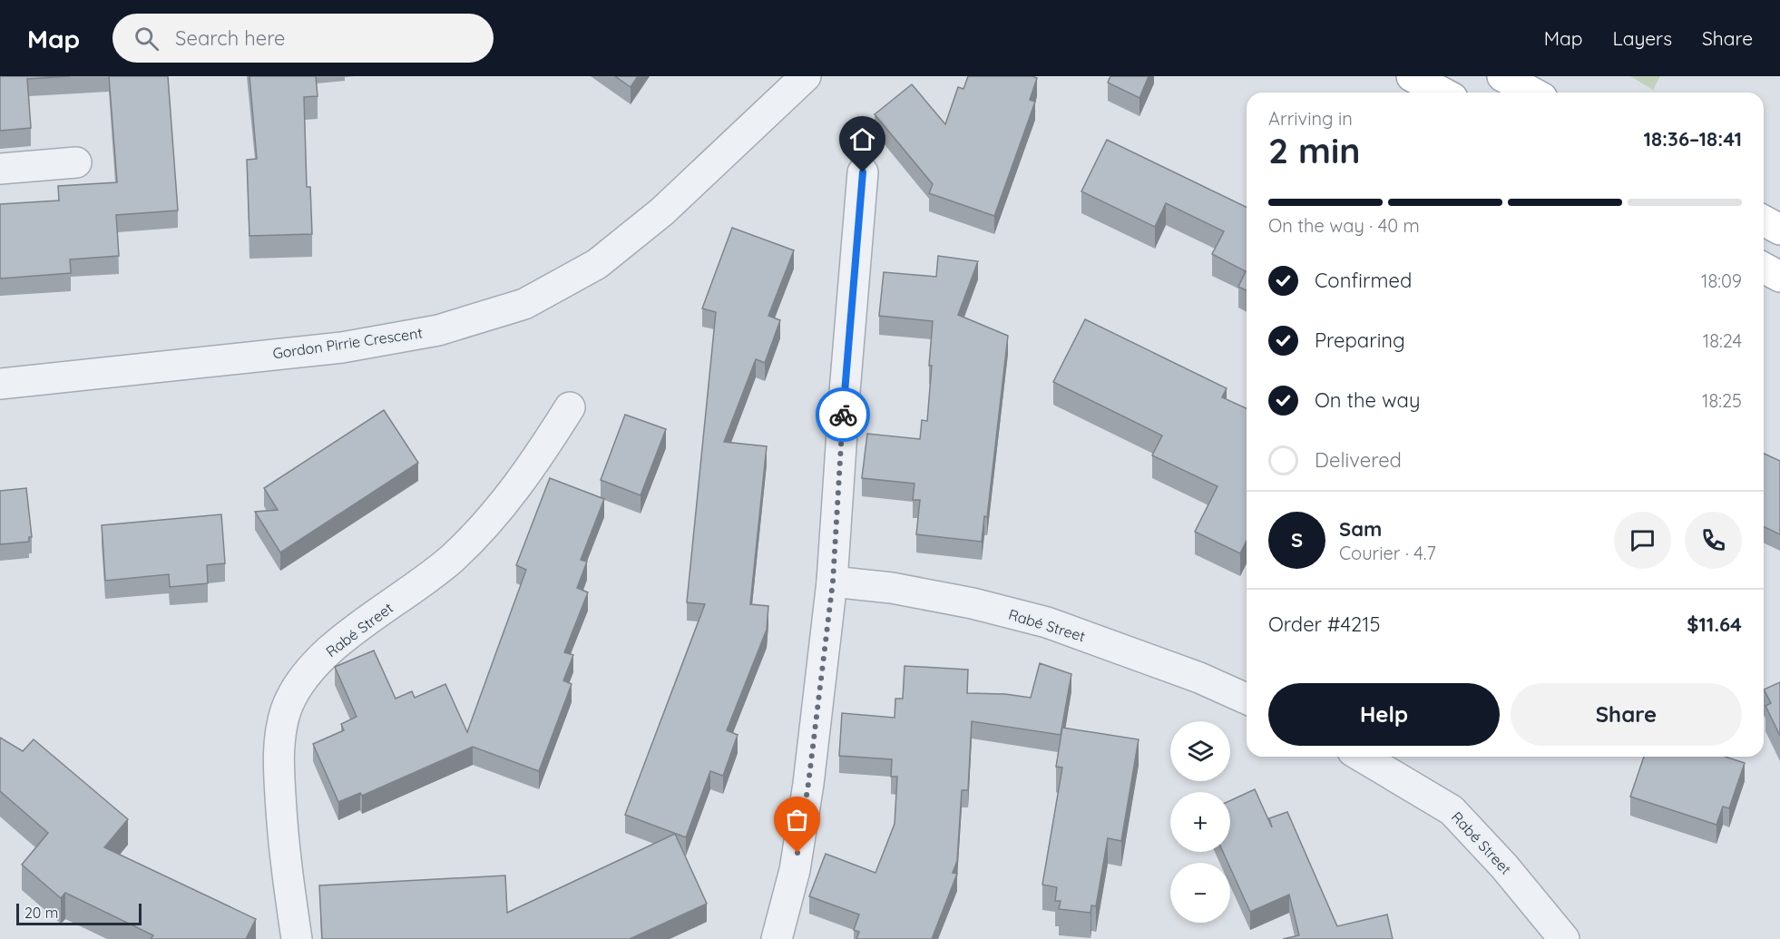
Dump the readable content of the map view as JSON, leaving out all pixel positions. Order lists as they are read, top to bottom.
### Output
{
  "streets": {
    "street": ["Gordon Pirrie Crescent", "Rabé Street"]
  },
  "scale_bar": "20 m",
  "page": {
    "header": "Map",
    "search": "Search here",
    "nav": ["Map", "Layers", "Share"],
    "heading": ["2 min", "Arriving in", "18:36–18:41"],
    "panel": [
      "Sam",
      "Courier · 4.7",
      "Order #4215",
      "$11.64"
    ],
    "bar": "On the way · 40 m",
    "list": [
      ["Confirmed", "18:09"],
      ["Preparing", "18:24"],
      ["On the way", "18:25"],
      "Delivered"
    ],
    "round": "S",
    "buttons": ["Help", "Share"],
    "map_buttons": ["+", "−"],
    "scale": "20 m"
  }
}
